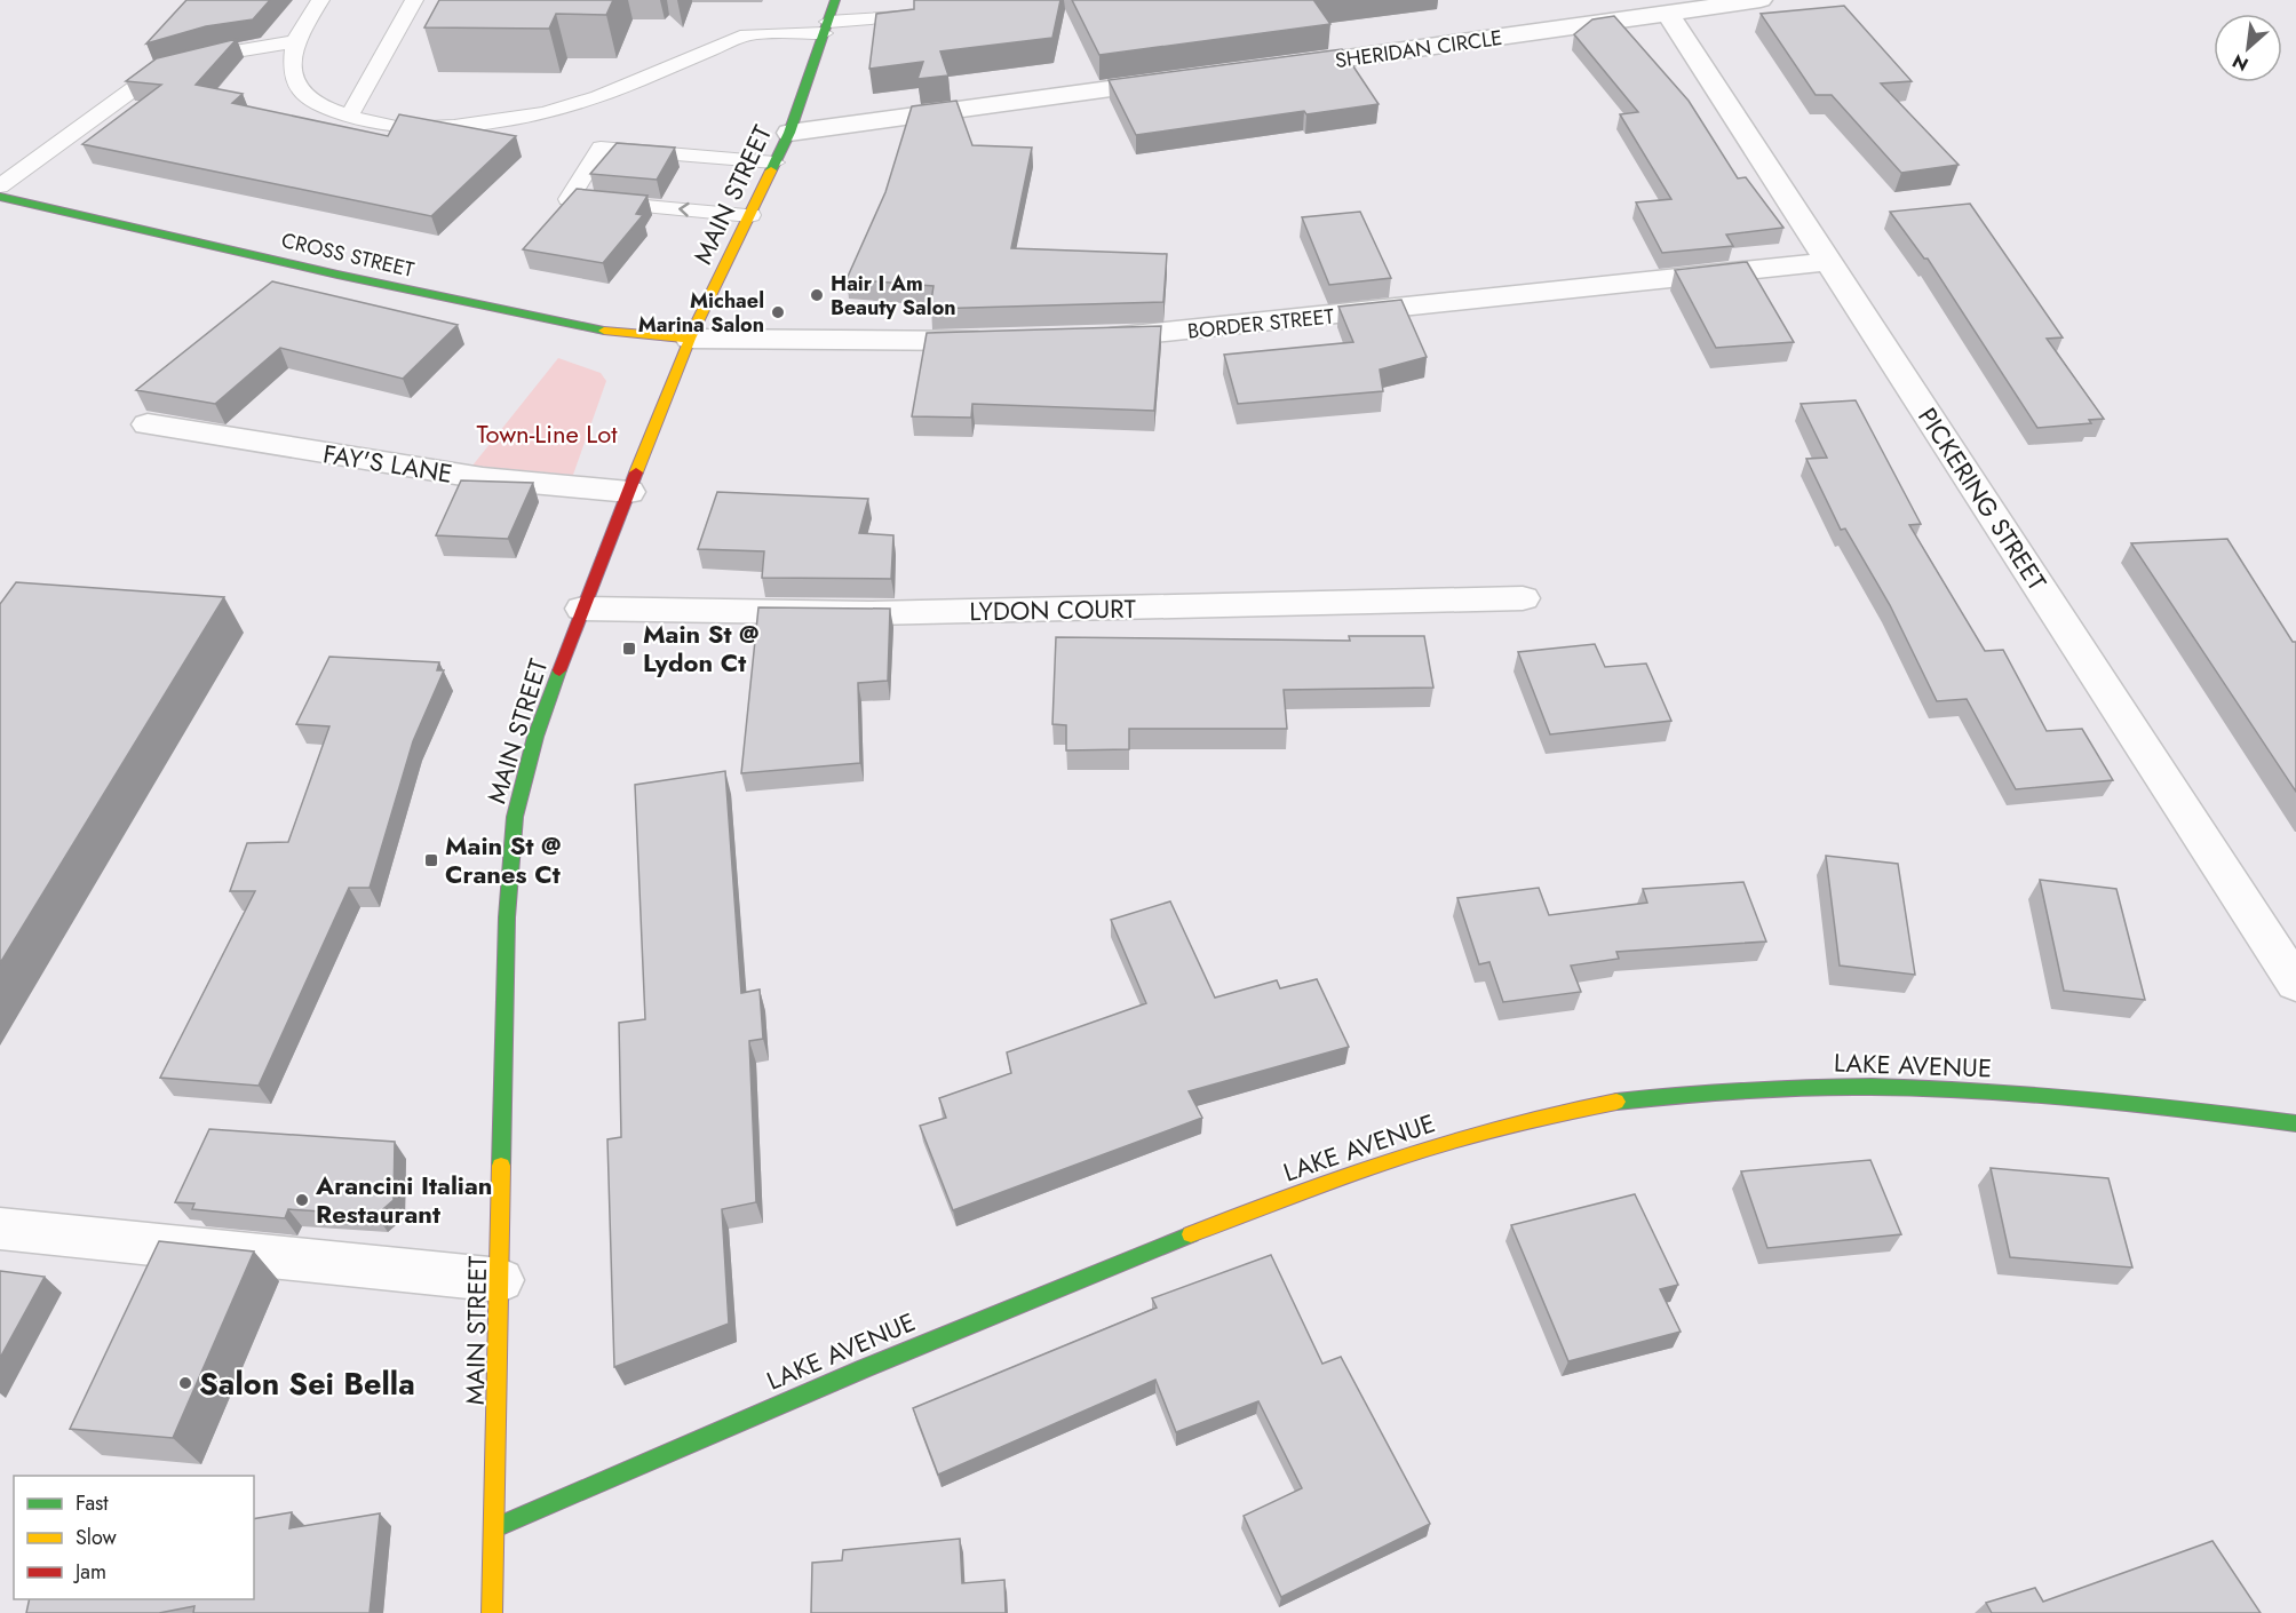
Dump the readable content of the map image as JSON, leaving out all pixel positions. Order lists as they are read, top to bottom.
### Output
{
  "streets": {
    "street": [
      "SHERIDAN CIRCLE",
      "MAIN STREET",
      "CROSS STREET",
      "BORDER STREET",
      "FAY'S LANE",
      "PICKERING STREET",
      "LYDON COURT",
      "LAKE AVENUE"
    ]
  },
  "crossings": [
    ["SHERIDAN CIRCLE", "PICKERING STREET"],
    ["MAIN STREET", "CROSS STREET"],
    ["MAIN STREET", "FAY'S LANE"],
    ["MAIN STREET", "LYDON COURT"],
    ["MAIN STREET", "LAKE AVENUE"],
    ["BORDER STREET", "PICKERING STREET"]
  ],
  "parks": ["Town-Line Lot"],
  "places": {
    "other": [
      "Hair I Am Beauty Salon",
      "Michael Marina Salon",
      "Arancini Italian Restaurant",
      "Salon Sei Bella"
    ],
    "transit": ["Main St @ Lydon Ct", "Main St @ Cranes Ct"]
  },
  "legend": ["Fast", "Slow", "Jam"],
  "north": "bottom left"
}
